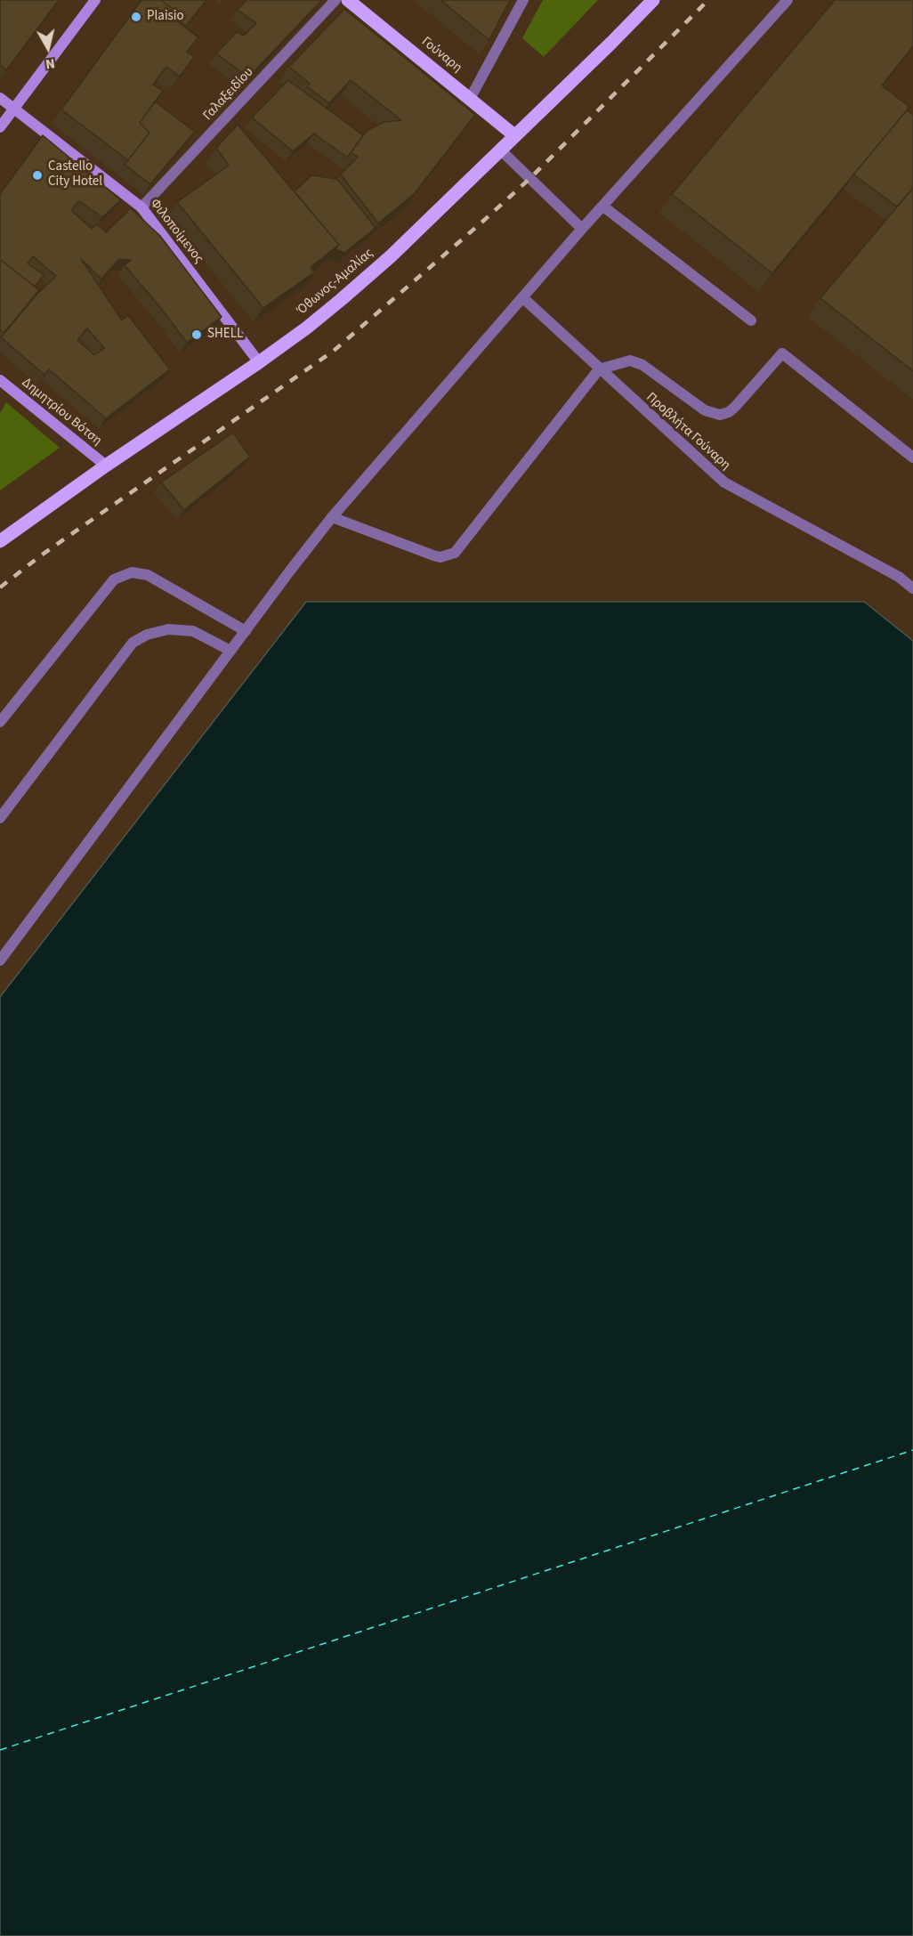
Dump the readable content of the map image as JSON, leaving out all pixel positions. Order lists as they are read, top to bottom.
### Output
{
  "streets": {
    "main road": ["Γούναρη", "Όθωνος-Αμαλίας"],
    "street": [
      "Γαλαξειδίου",
      "Φιλοποίμενος",
      "Δημητρίου Βότση",
      "Προβλήτα Γούναρη"
    ]
  },
  "crossings": [
    ["Γούναρη", "Όθωνος-Αμαλίας"],
    ["Γαλαξειδίου", "Φιλοποίμενος"],
    ["Φιλοποίμενος", "Όθωνος-Αμαλίας"],
    ["Όθωνος-Αμαλίας", "Δημητρίου Βότση"]
  ],
  "places": ["Plaisio", "Castello City Hotel", "SHELL"],
  "north": "bottom"
}
